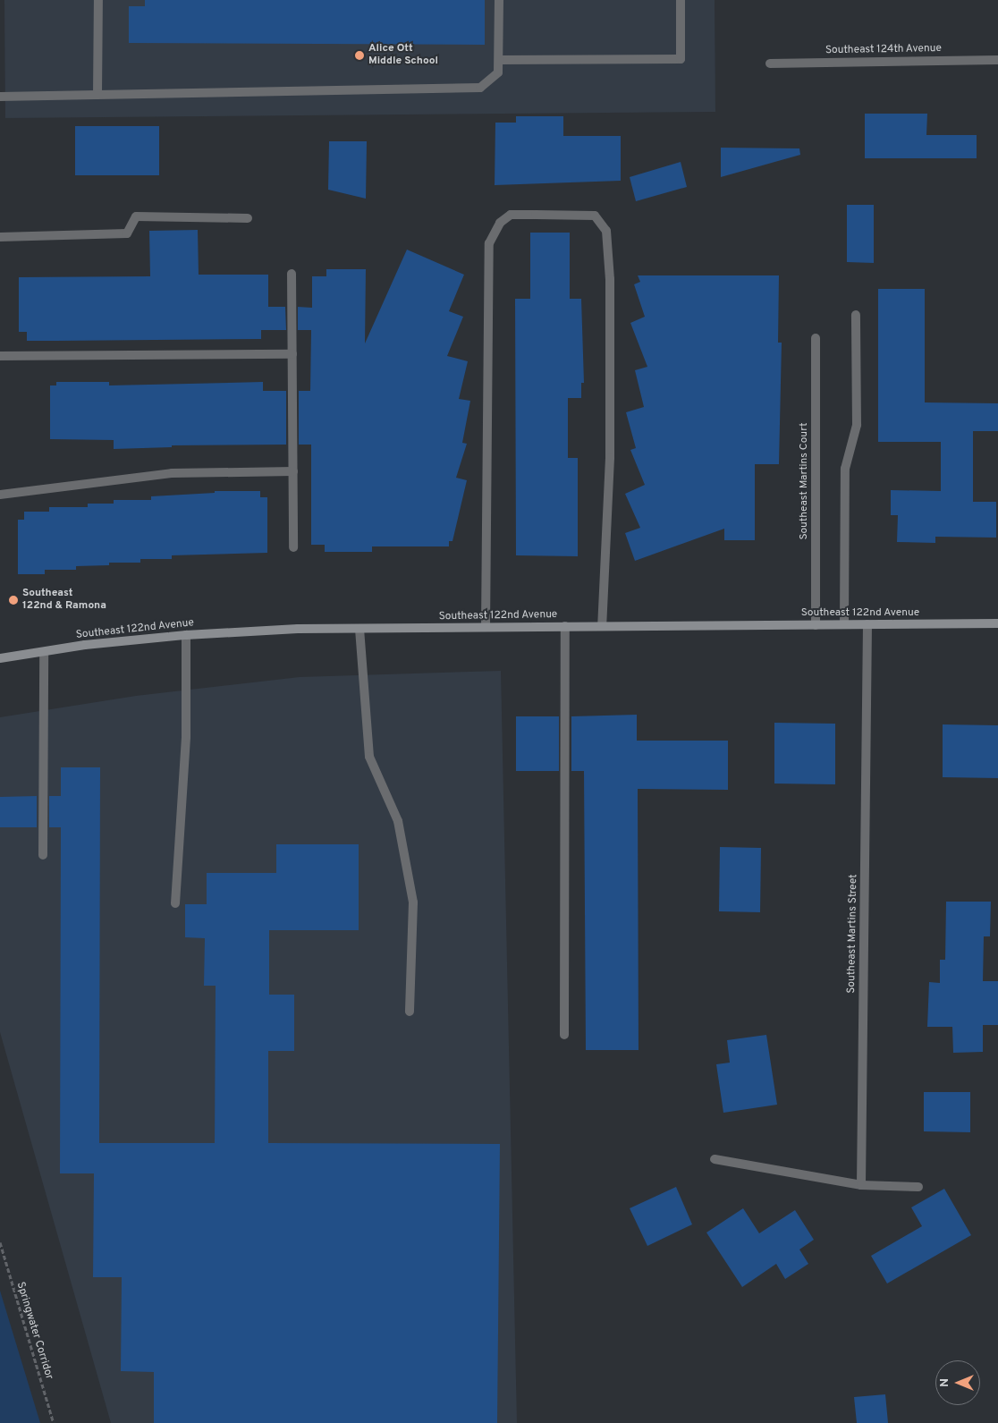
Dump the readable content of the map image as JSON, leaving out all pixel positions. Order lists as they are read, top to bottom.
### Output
{
  "streets": {
    "main road": ["Southeast 122nd Avenue"],
    "street": ["Southeast 124th Avenue", "Southeast Martins Court", "Southeast Martins Street"],
    "path": ["Springwater Corridor"]
  },
  "crossings": [
    ["Southeast Martins Court", "Southeast 122nd Avenue"],
    ["Southeast 122nd Avenue", "Southeast Martins Street"]
  ],
  "places": ["Alice Ott Middle School", "Southeast 122nd & Ramona"],
  "north": "left"
}
